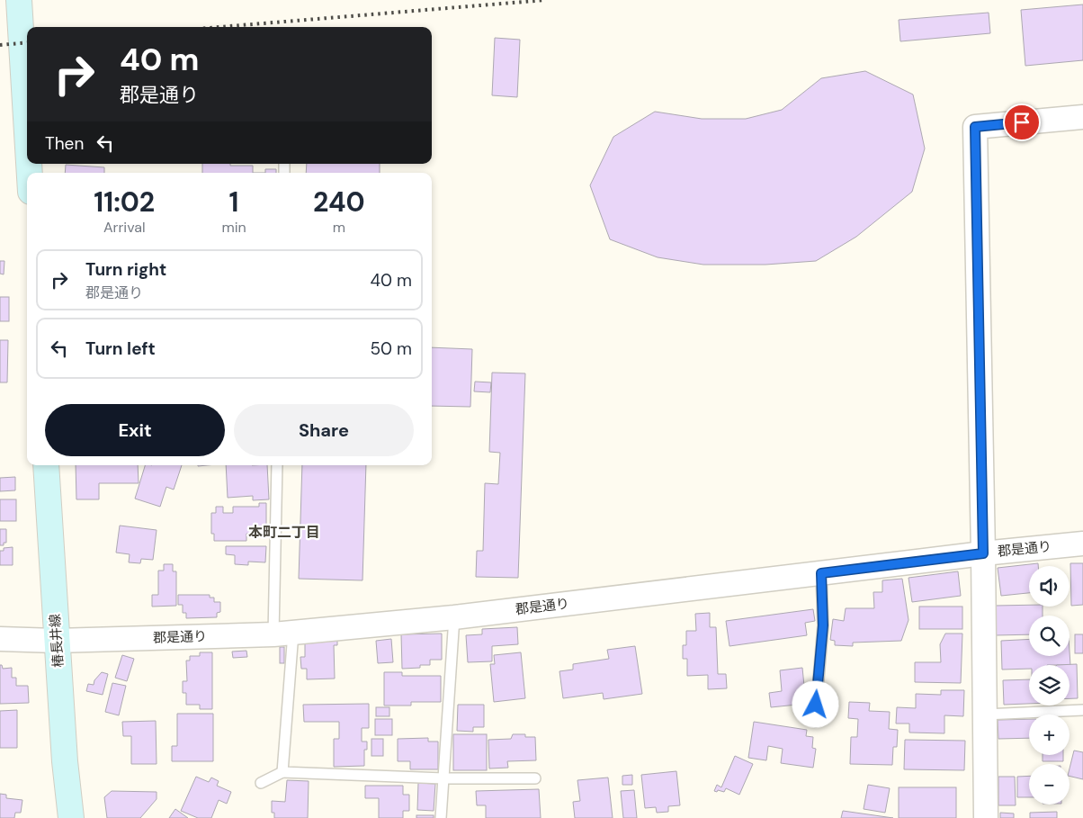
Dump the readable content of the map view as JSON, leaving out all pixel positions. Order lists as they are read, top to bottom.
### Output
{
  "streets": {
    "main road": ["椿長井線"],
    "street": ["郡是通り"]
  },
  "crossings": [
    ["郡是通り", "椿長井線"]
  ],
  "districts": ["本町二丁目"],
  "page": {
    "turn": ["40 m", "郡是通り"],
    "then": "Then",
    "eta": [
      "11:02",
      "Arrival",
      "1",
      "min",
      "240",
      "m"
    ],
    "list": [
      {
        "name": "Turn right",
        "note": "郡是通り",
        "value": "40 m"
      },
      {
        "name": "Turn left",
        "value": "50 m"
      }
    ],
    "buttons": ["Exit", "Share"],
    "map_buttons": ["+", "−"]
  }
}
